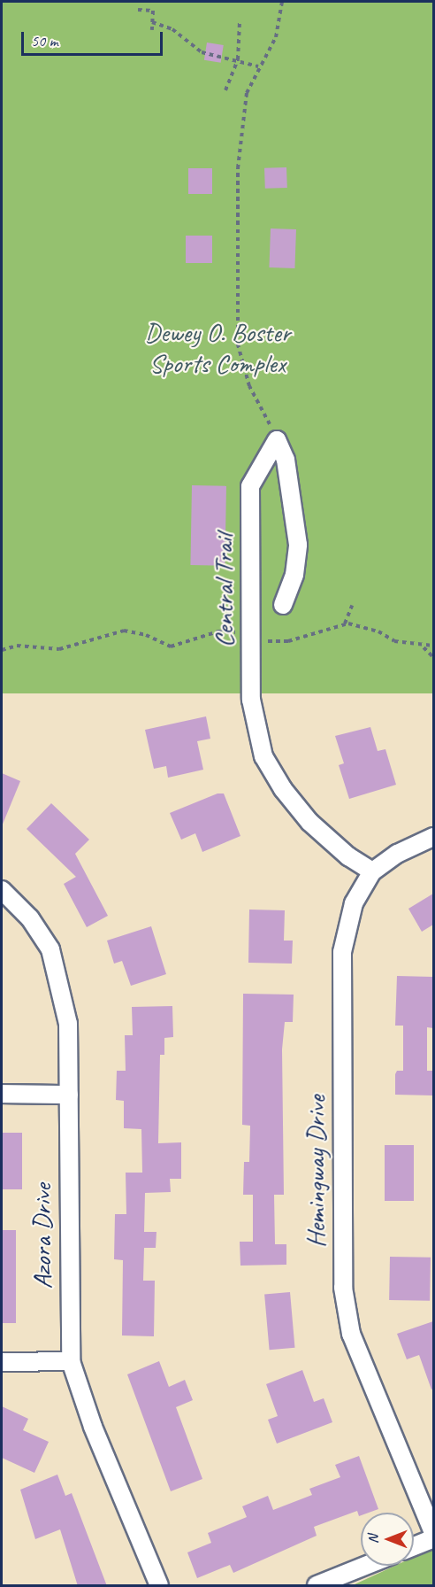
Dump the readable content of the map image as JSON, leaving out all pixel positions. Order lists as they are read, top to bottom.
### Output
{
  "streets": {
    "street": ["Central Trail", "Hemingway Drive", "Azora Drive"]
  },
  "crossings": [
    ["Central Trail", "Hemingway Drive"]
  ],
  "parks": ["Dewey O. Boster Sports Complex"],
  "scale_bar": "50 m",
  "north": "left"
}
